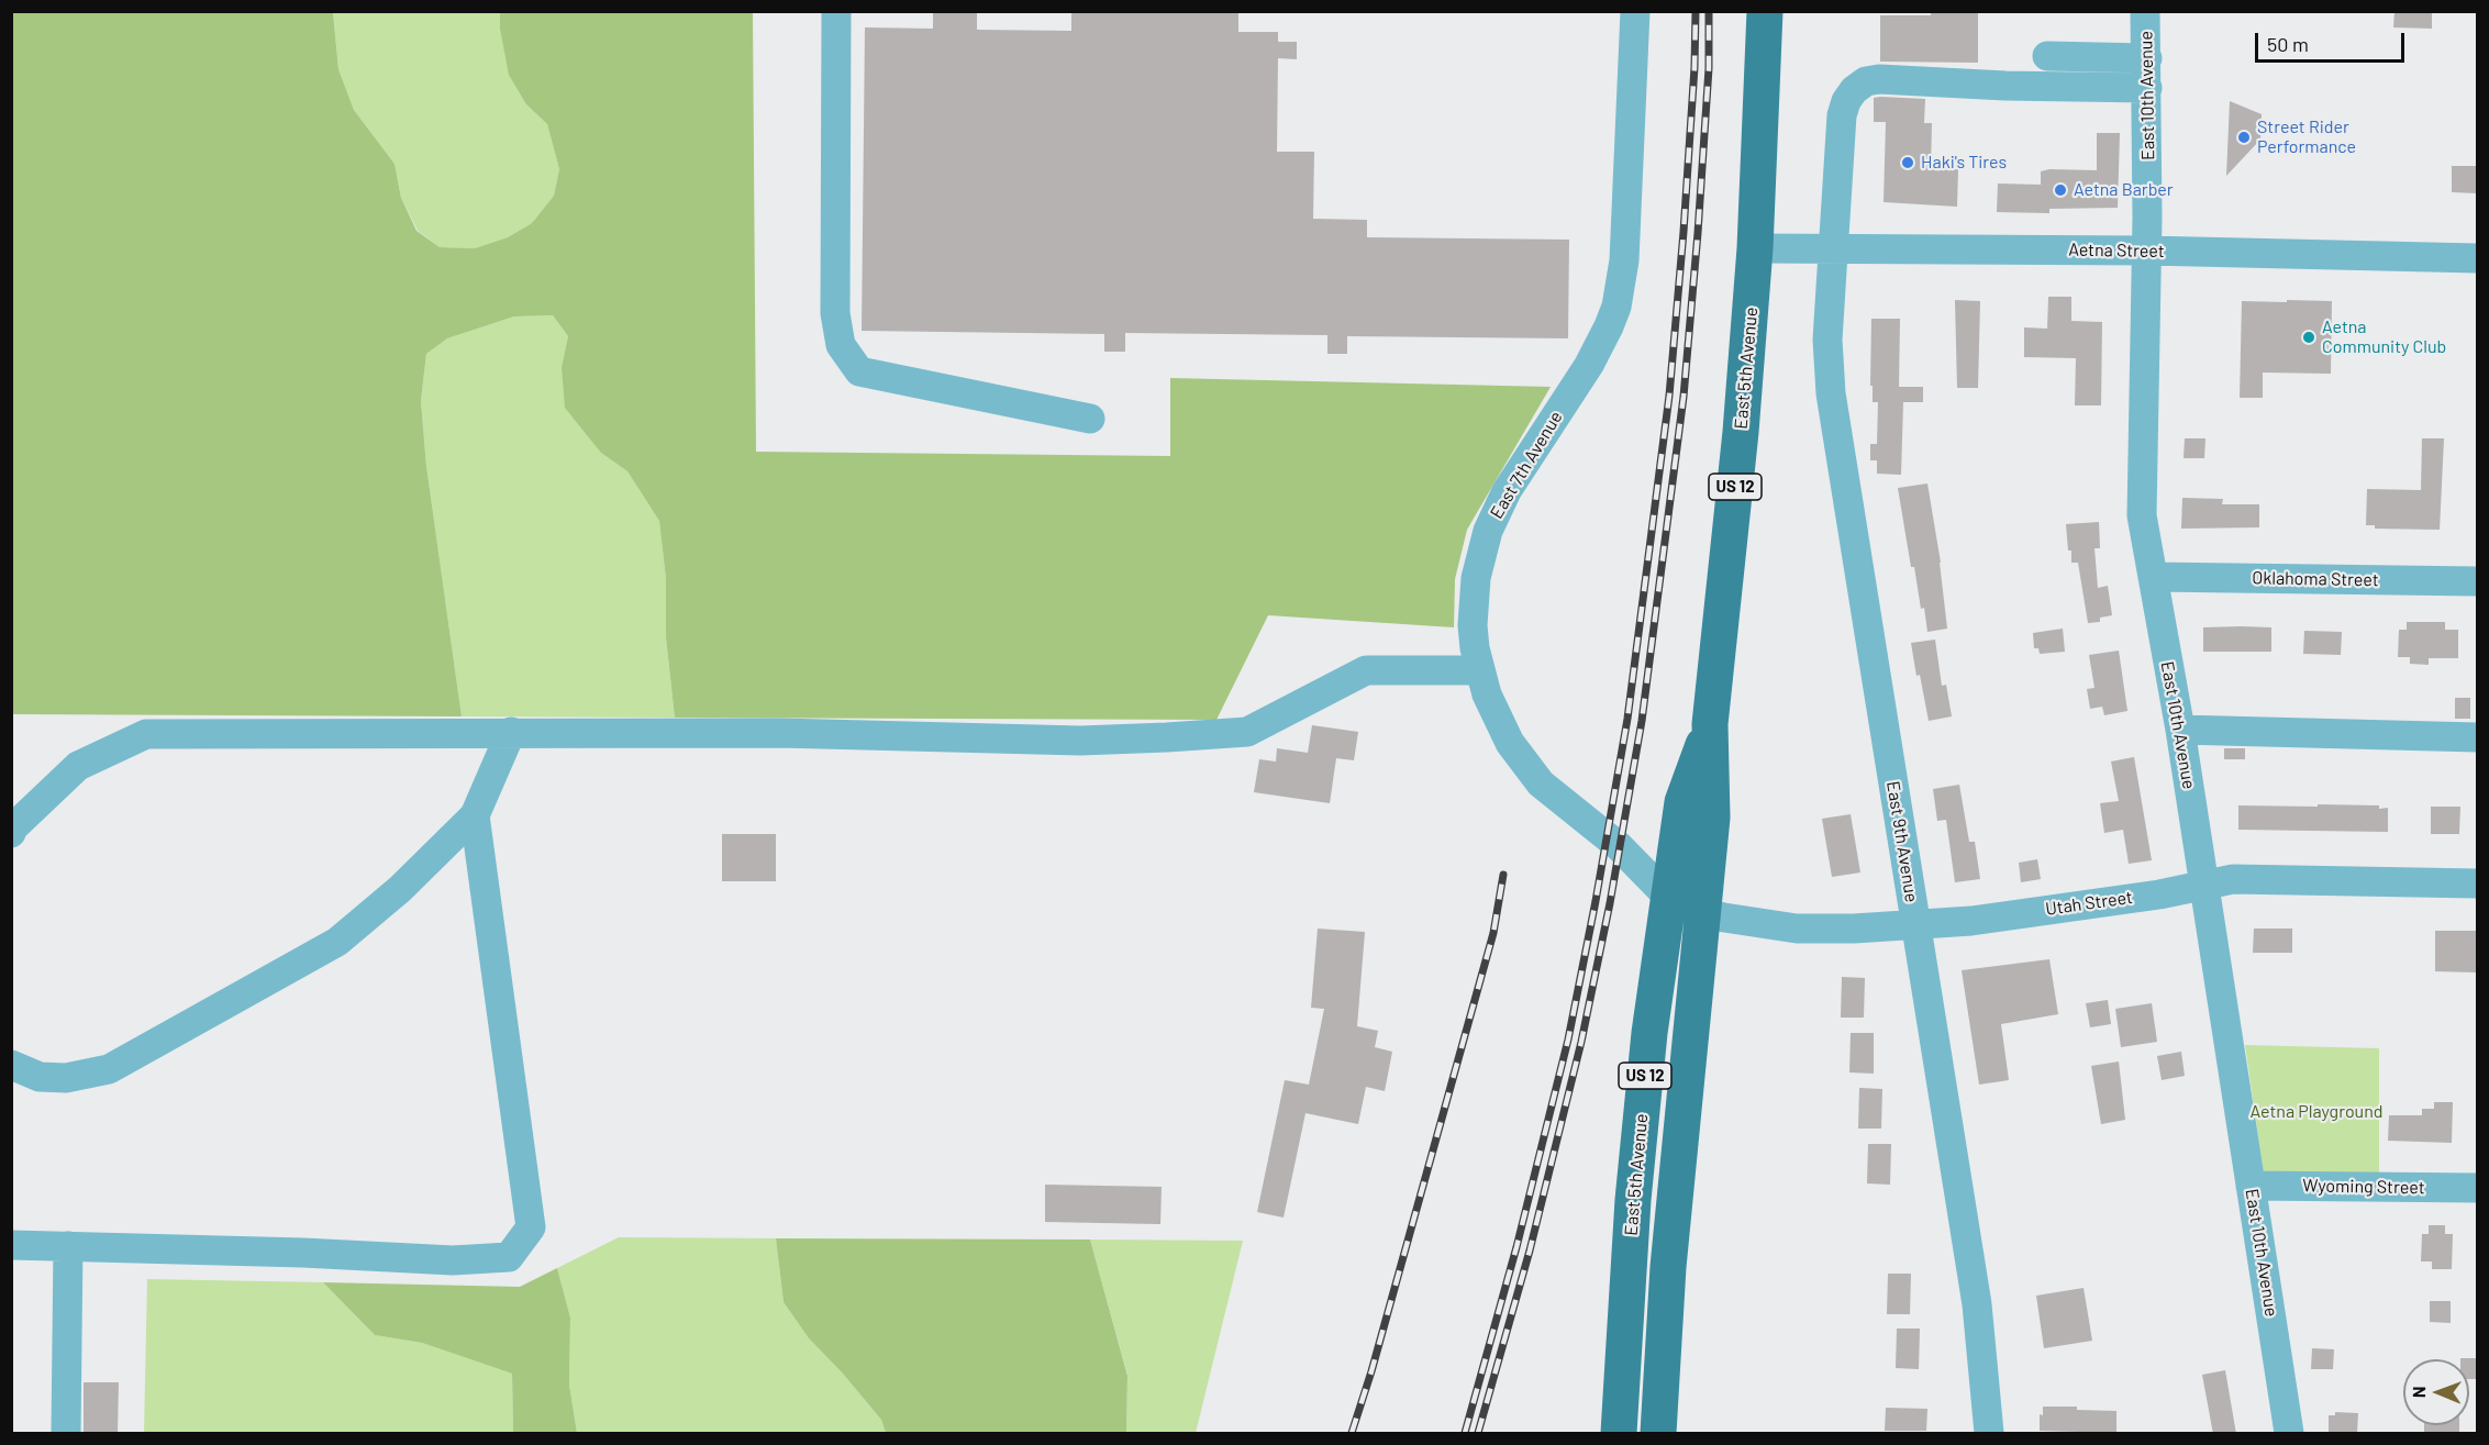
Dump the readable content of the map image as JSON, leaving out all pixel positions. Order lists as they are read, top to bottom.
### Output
{
  "streets": {
    "main road": ["East 5th Avenue", "US 12"],
    "street": [
      "East 10th Avenue",
      "Aetna Street",
      "East 7th Avenue",
      "Oklahoma Street",
      "East 9th Avenue",
      "Utah Street",
      "Wyoming Street"
    ]
  },
  "crossings": [
    ["East 10th Avenue", "Aetna Street"],
    ["East 10th Avenue", "Oklahoma Street"],
    ["East 10th Avenue", "East 9th Avenue"],
    ["East 10th Avenue", "Utah Street"],
    ["East 10th Avenue", "Wyoming Street"],
    ["Aetna Street", "East 5th Avenue"],
    ["Aetna Street", "East 9th Avenue"],
    ["East 5th Avenue", "East 7th Avenue"],
    ["East 5th Avenue", "Utah Street"],
    ["East 7th Avenue", "Utah Street"],
    ["East 9th Avenue", "Utah Street"]
  ],
  "parks": ["Aetna Playground"],
  "places": [
    "Street Rider Performance",
    "Haki's Tires",
    "Aetna Barber",
    "Aetna Community Club"
  ],
  "scale_bar": "50 m",
  "north": "left"
}
